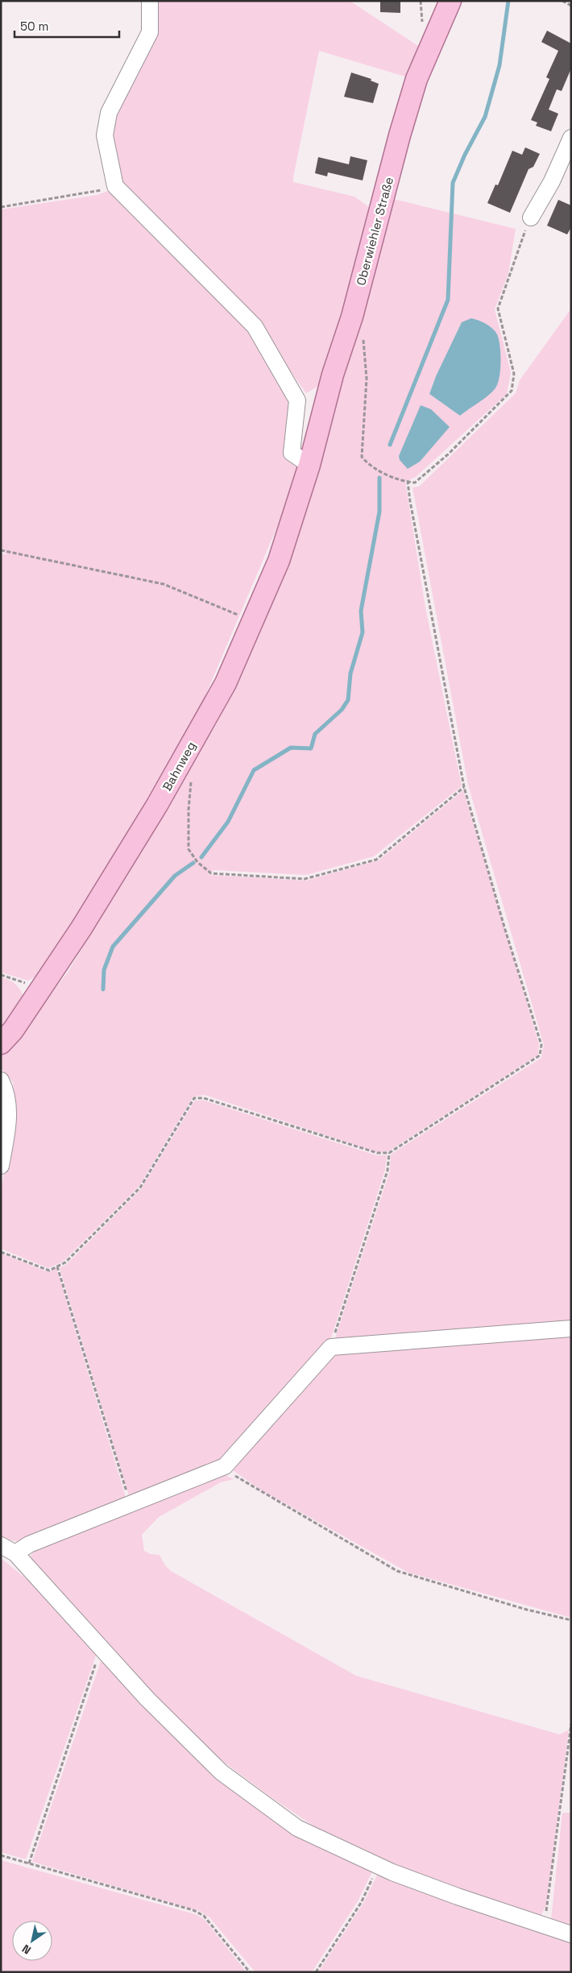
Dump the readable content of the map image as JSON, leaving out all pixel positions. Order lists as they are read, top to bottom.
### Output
{
  "streets": {
    "main road": ["Oberwiehler Straße", "Bahnweg"]
  },
  "crossings": [
    ["Oberwiehler Straße", "Bahnweg"]
  ],
  "scale_bar": "50 m",
  "north": "bottom left"
}
